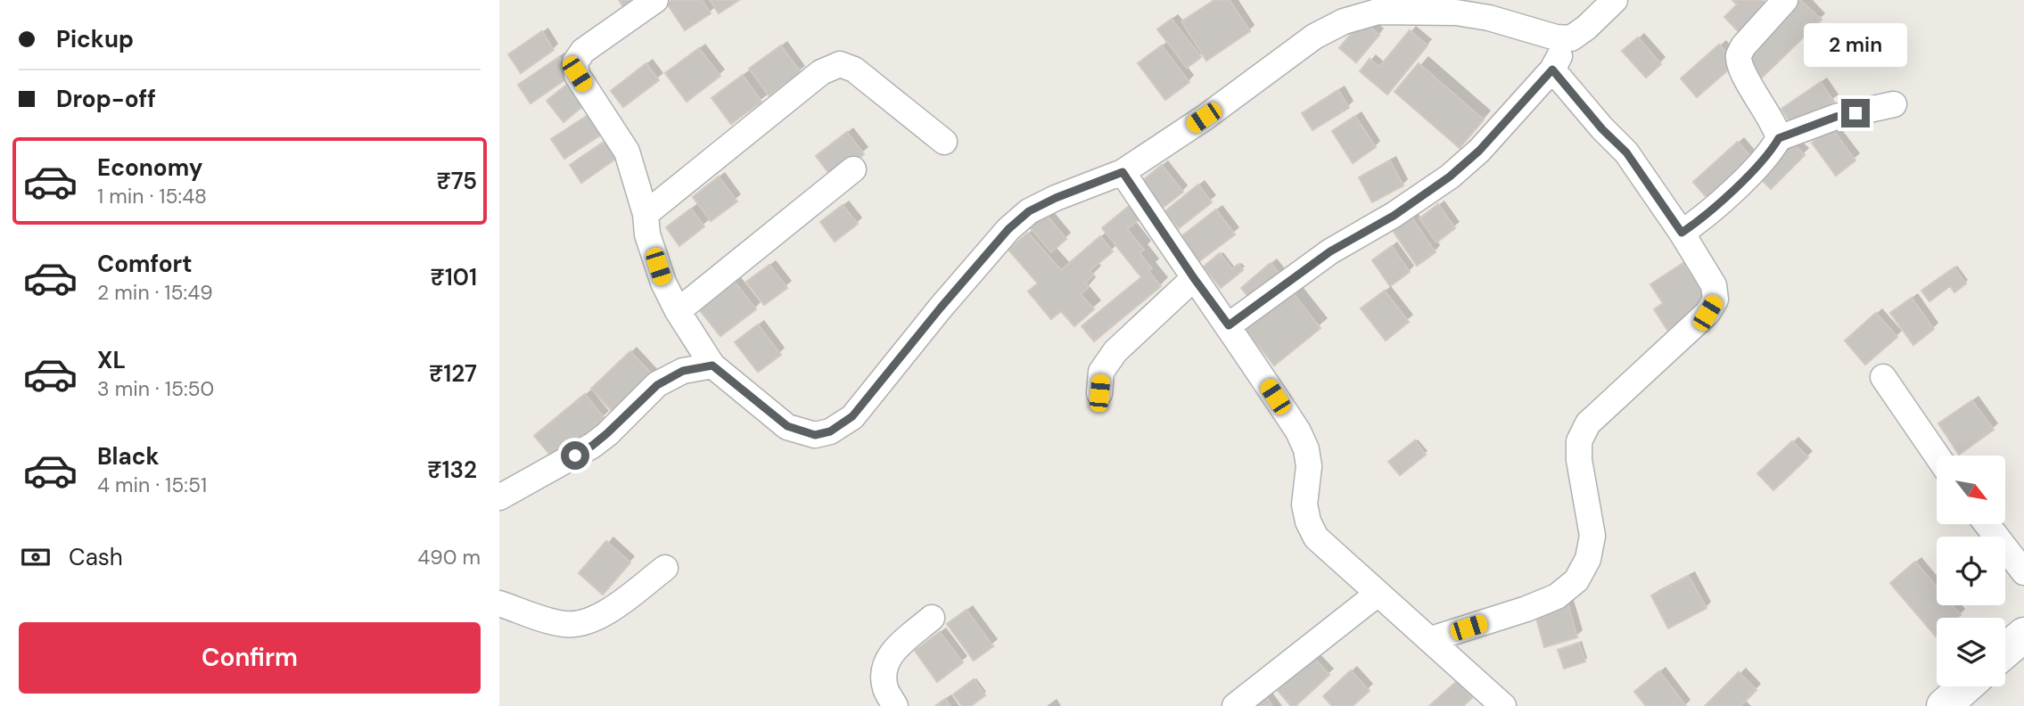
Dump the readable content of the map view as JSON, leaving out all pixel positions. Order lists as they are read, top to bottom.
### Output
{
  "north": "bottom right",
  "page": {
    "banner": ["Pickup", "Drop-off"],
    "bubble": "2 min",
    "list": [
      {
        "name": "Economy",
        "note": "1 min · 15:48",
        "value": "₹75"
      },
      {
        "name": "Comfort",
        "note": "2 min · 15:49",
        "value": "₹101"
      },
      {
        "name": "XL",
        "note": "3 min · 15:50",
        "value": "₹127"
      },
      {
        "name": "Black",
        "note": "4 min · 15:51",
        "value": "₹132"
      }
    ],
    "pay": ["Cash", "490 m"],
    "buttons": "Confirm"
  }
}
